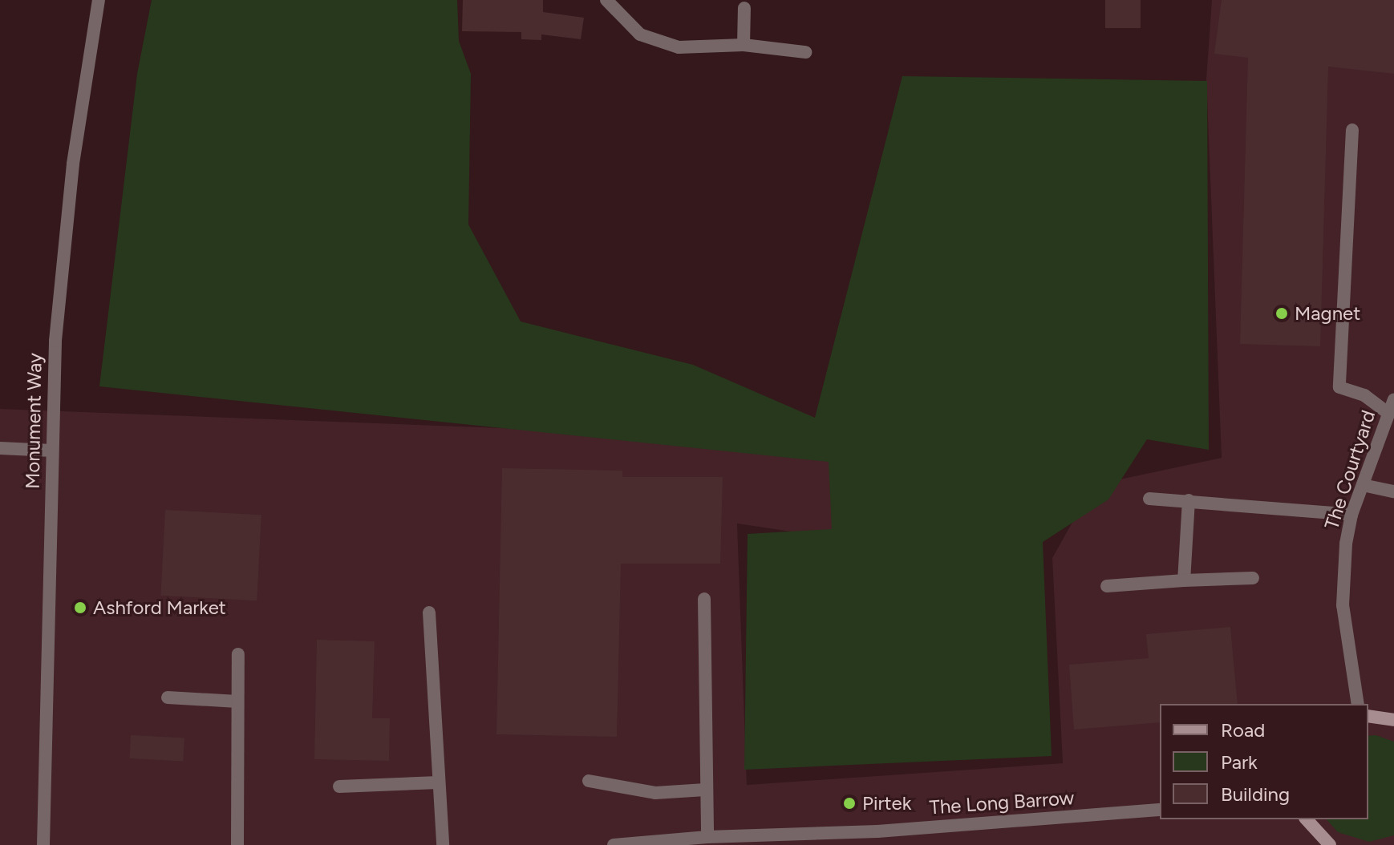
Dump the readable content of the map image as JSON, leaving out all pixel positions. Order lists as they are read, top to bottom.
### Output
{
  "streets": {
    "street": ["Monument Way", "The Courtyard", "The Long Barrow"]
  },
  "places": ["Magnet", "Ashford Market", "Pirtek"],
  "legend": ["Road", "Park", "Building"]
}
